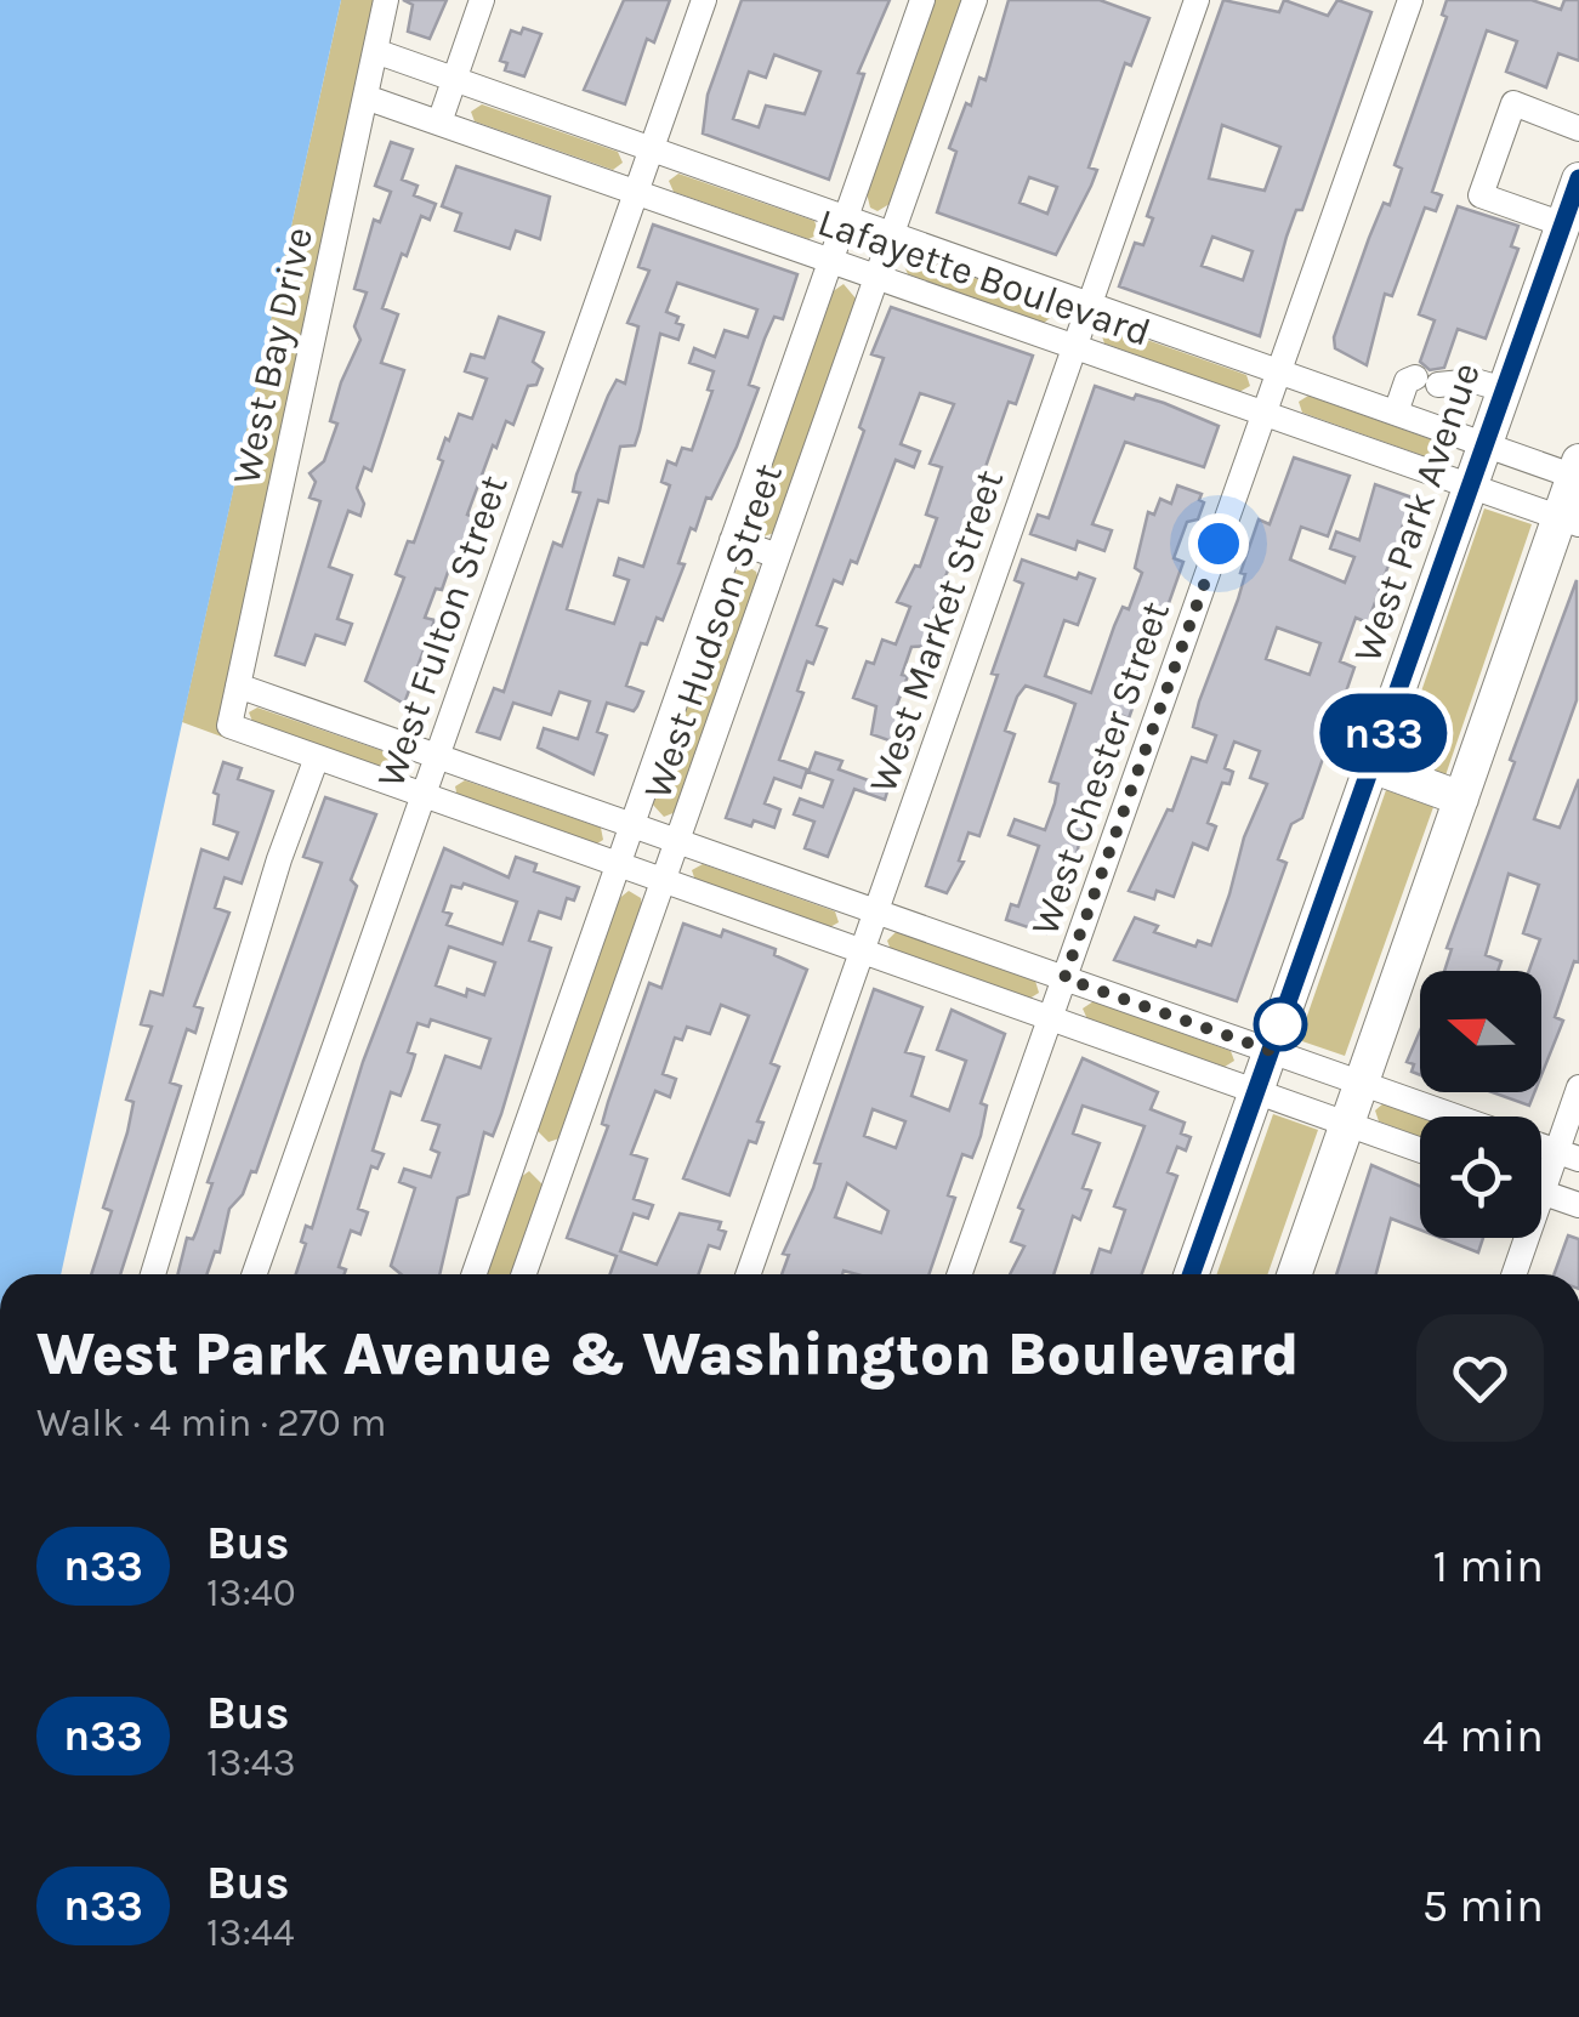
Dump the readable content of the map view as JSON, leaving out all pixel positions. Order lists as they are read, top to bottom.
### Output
{
  "streets": {
    "highway": ["West Park Avenue"],
    "street": [
      "Lafayette Boulevard",
      "West Bay Drive",
      "West Fulton Street",
      "West Hudson Street",
      "West Market Street",
      "West Chester Street"
    ]
  },
  "crossings": [
    ["Lafayette Boulevard", "West Bay Drive"],
    ["Lafayette Boulevard", "West Park Avenue"],
    ["Lafayette Boulevard", "West Fulton Street"],
    ["Lafayette Boulevard", "West Hudson Street"],
    ["Lafayette Boulevard", "West Market Street"],
    ["Lafayette Boulevard", "West Chester Street"]
  ],
  "lines": ["bus line n33"],
  "north": "left",
  "page": {
    "on_map": "n33",
    "heading": ["West Park Avenue & Washington Boulevard", "Walk · 4 min · 270 m"],
    "list": [
      {
        "mark": "n33",
        "name": "Bus",
        "note": "13:40",
        "value": "1 min"
      },
      {
        "mark": "n33",
        "name": "Bus",
        "note": "13:43",
        "value": "4 min"
      },
      {
        "mark": "n33",
        "name": "Bus",
        "note": "13:44",
        "value": "5 min"
      }
    ]
  }
}
